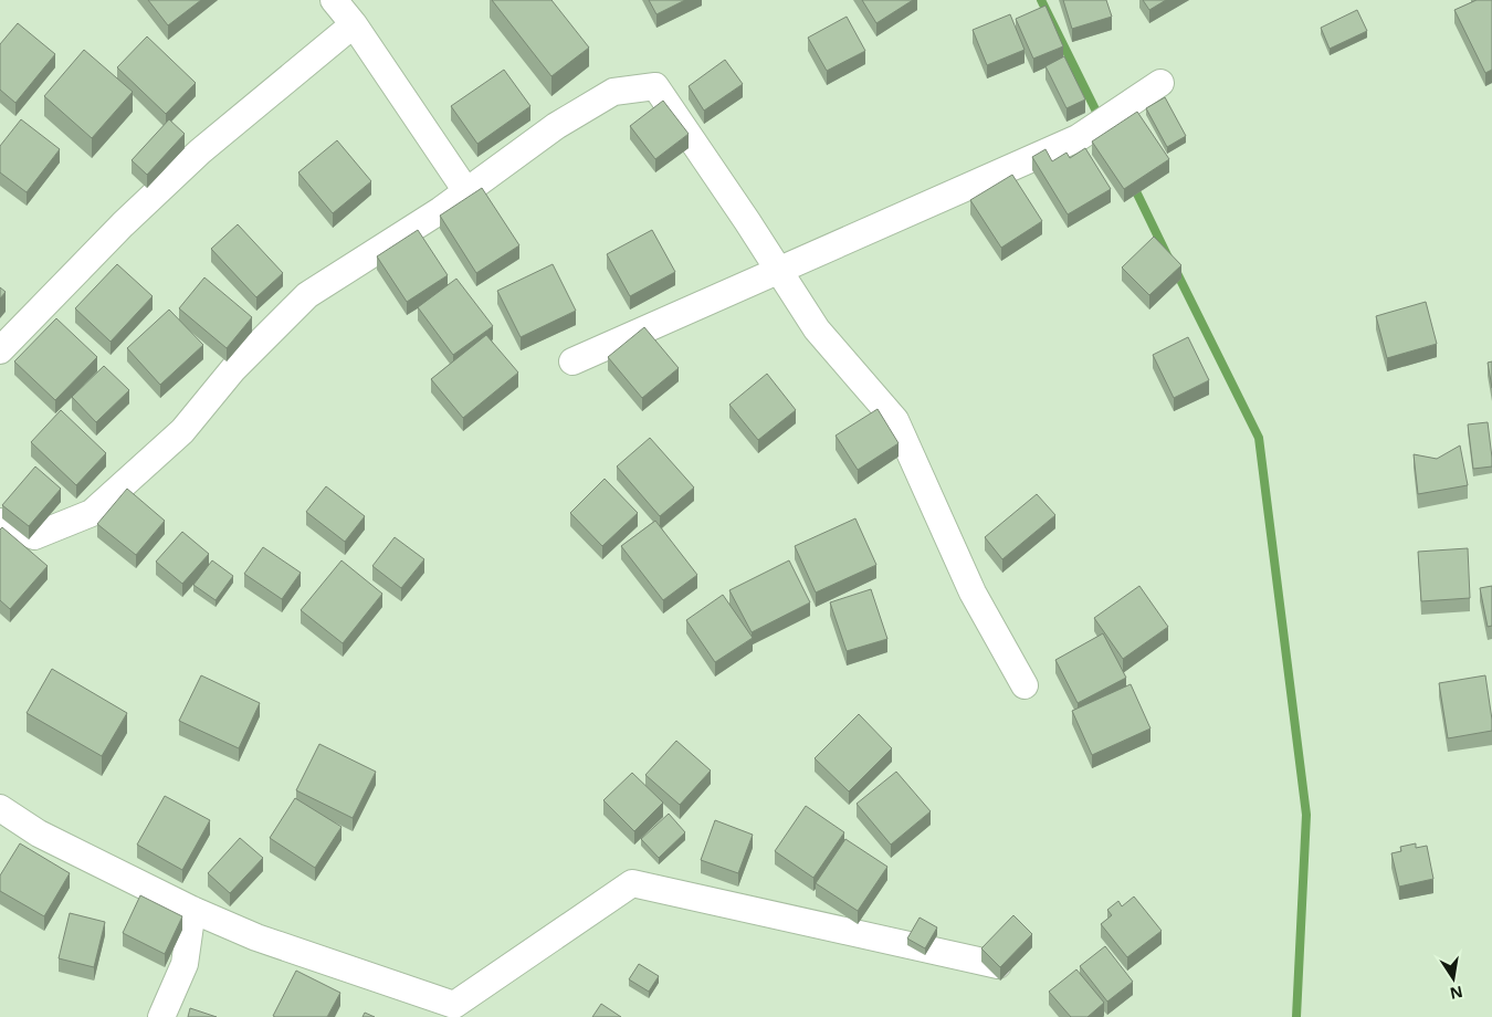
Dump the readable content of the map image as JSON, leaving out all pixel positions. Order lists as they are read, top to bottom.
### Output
{
  "north": "bottom"
}
